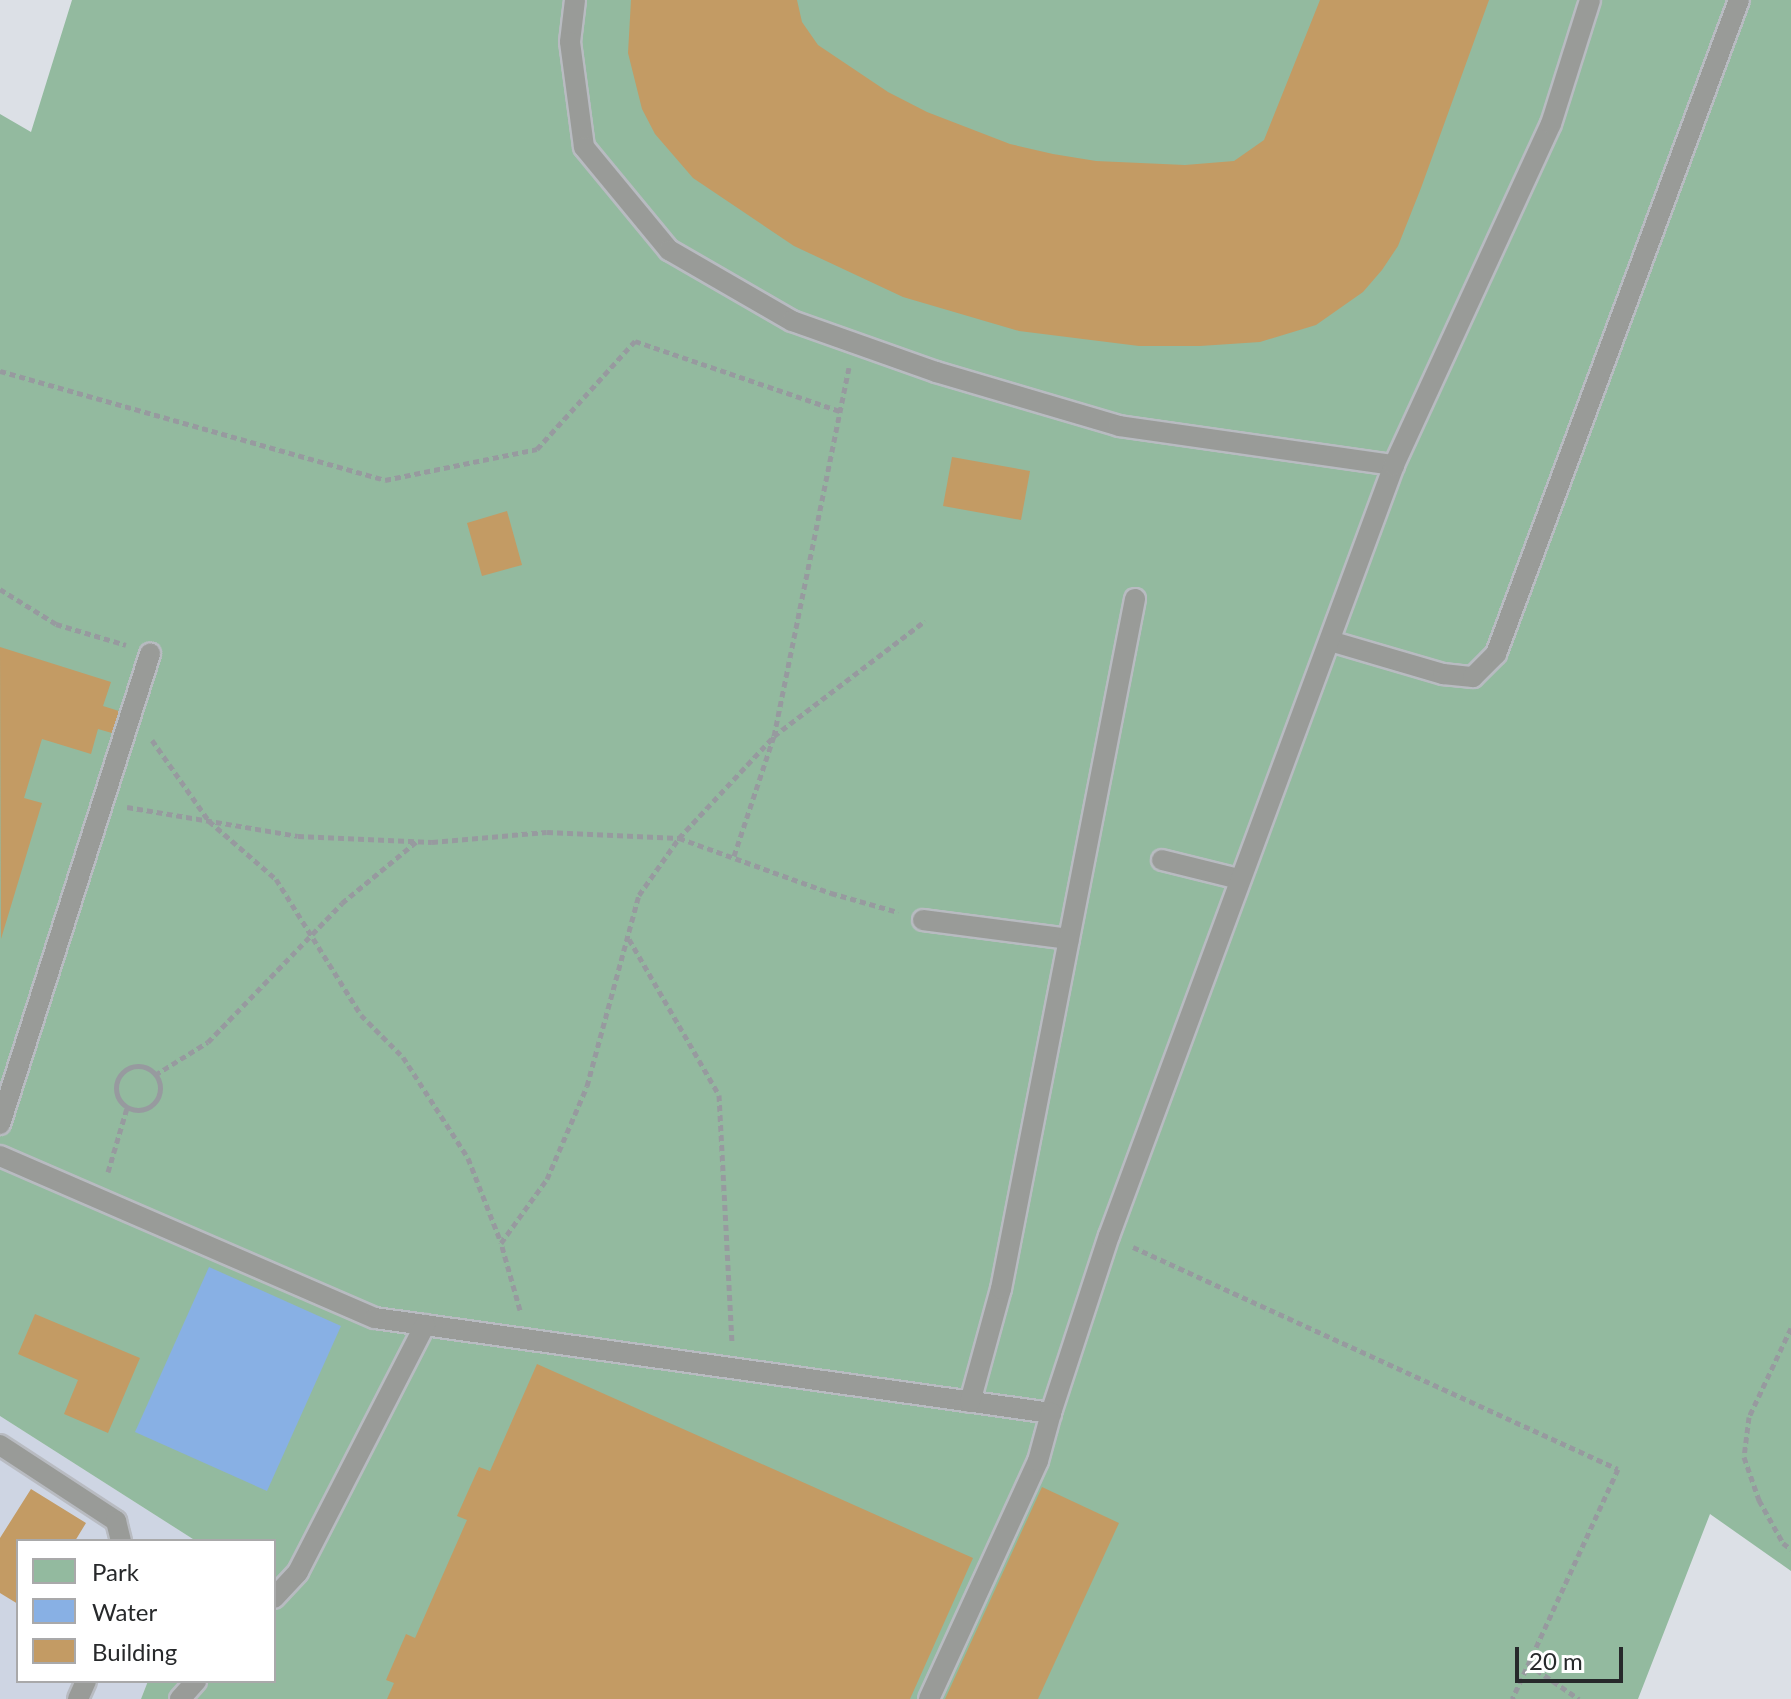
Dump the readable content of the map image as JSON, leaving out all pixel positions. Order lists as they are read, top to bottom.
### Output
{
  "legend": ["Park", "Water", "Building"],
  "scale_bar": "20 m"
}
